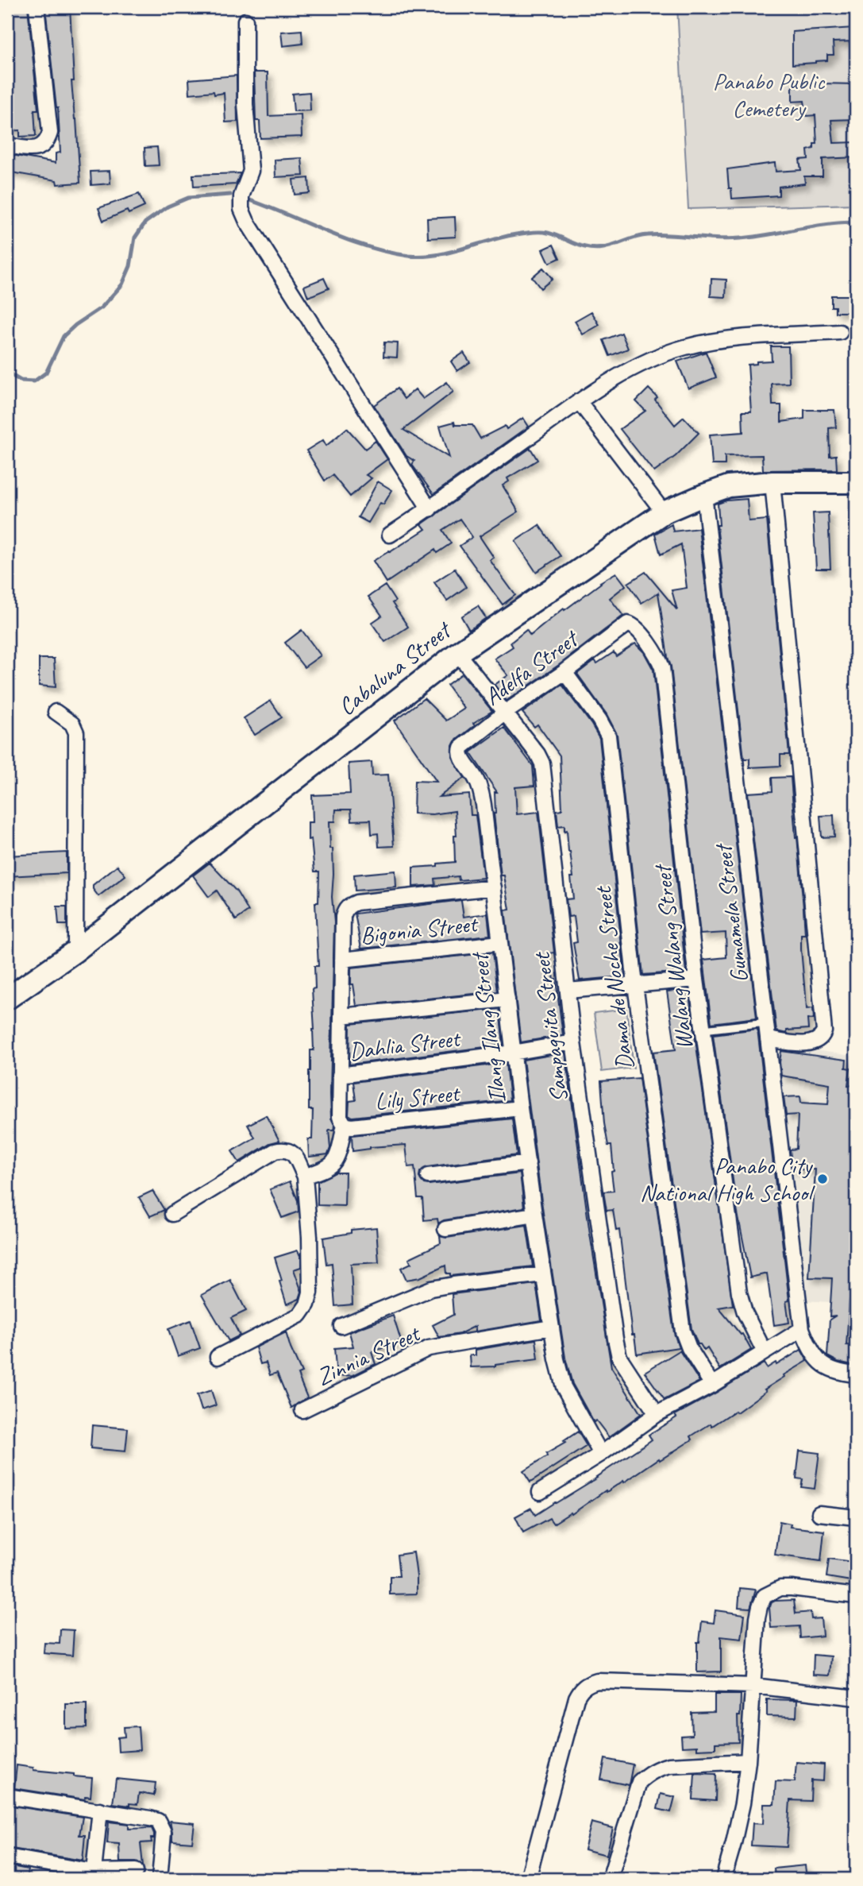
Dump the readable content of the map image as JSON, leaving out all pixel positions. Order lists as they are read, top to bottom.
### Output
{
  "streets": {
    "main road": ["Cabaluna Street"],
    "street": [
      "Adelfa Street",
      "Gumamela Street",
      "Bigonia Street",
      "Walang Walang Street",
      "Dama de Noche Street",
      "Sampaguita Street",
      "Ilang Ilang Street",
      "Dahlia Street",
      "Lily Street",
      "Zinnia Street"
    ]
  },
  "crossings": [
    ["Adelfa Street", "Walang Walang Street"],
    ["Adelfa Street", "Dama de Noche Street"],
    ["Adelfa Street", "Sampaguita Street"],
    ["Adelfa Street", "Ilang Ilang Street"],
    ["Cabaluna Street", "Gumamela Street"],
    ["Cabaluna Street", "Sampaguita Street"],
    ["Bigonia Street", "Ilang Ilang Street"],
    ["Sampaguita Street", "Dahlia Street"],
    ["Ilang Ilang Street", "Dahlia Street"],
    ["Ilang Ilang Street", "Lily Street"],
    ["Ilang Ilang Street", "Zinnia Street"]
  ],
  "parks": ["Panabo Public Cemetery"],
  "places": ["Panabo City National High School"]
}
